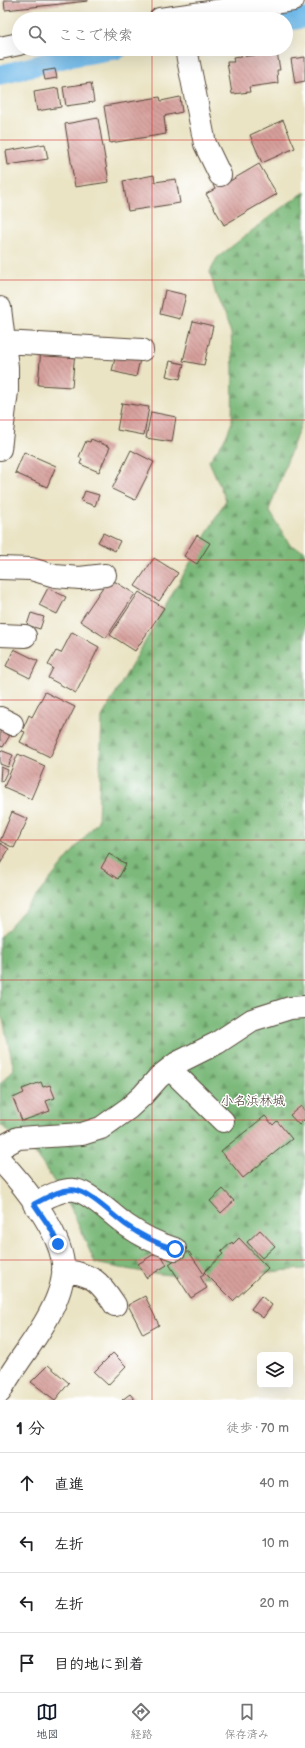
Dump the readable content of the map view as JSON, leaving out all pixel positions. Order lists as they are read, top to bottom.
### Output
{
  "districts": ["小名浜林城"],
  "page": {
    "search": "ここで検索",
    "heading": ["1 分", "徒歩 · 70 m"],
    "list": [
      ["直進", "40 m"],
      ["左折", "10 m"],
      ["左折", "20 m"],
      "目的地に到着"
    ],
    "nav": ["地図", "経路", "保存済み"]
  }
}
